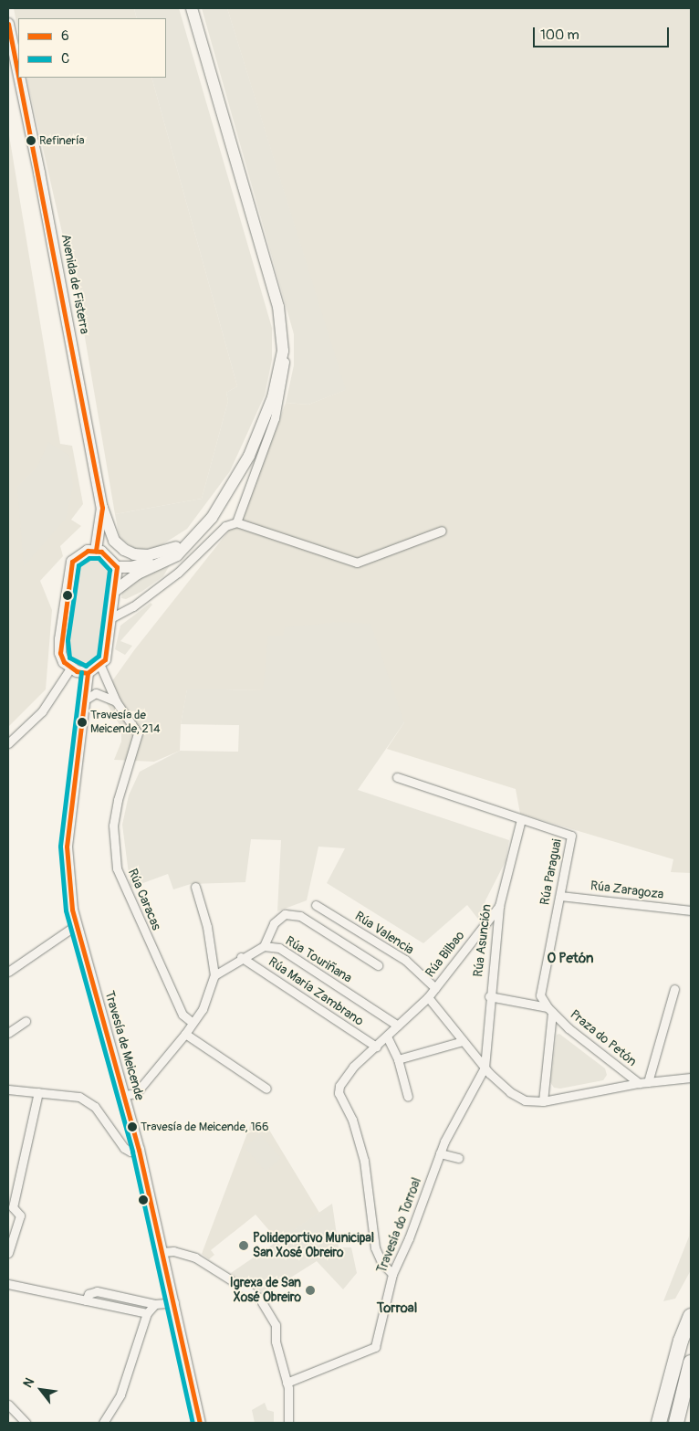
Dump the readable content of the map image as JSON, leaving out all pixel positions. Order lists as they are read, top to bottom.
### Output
{
  "streets": {
    "main road": ["Avenida de Fisterra", "Travesía de Meicende"],
    "street": [
      "Rúa Paraguai",
      "Rúa Zaragoza",
      "Rúa Caracas",
      "Rúa Valencia",
      "Rúa Asunción",
      "Rúa Bilbao",
      "Rúa Touriñana",
      "Rúa María Zambrano",
      "Praza do Petón",
      "Travesía do Torroal"
    ]
  },
  "crossings": [
    ["Rúa Paraguai", "Rúa Zaragoza"],
    ["Rúa Paraguai", "Rúa Asunción"],
    ["Rúa Paraguai", "Praza do Petón"],
    ["Rúa Valencia", "Rúa Bilbao"],
    ["Rúa Asunción", "Rúa Bilbao"],
    ["Rúa Asunción", "Travesía do Torroal"],
    ["Rúa Touriñana", "Rúa María Zambrano"]
  ],
  "districts": ["O Petón", "Torroal"],
  "places": [
    "Refinería",
    "Travesía de Meicende, 214",
    "Travesía de Meicende, 166",
    "Polideportivo Municipal San Xosé Obreiro",
    "Igrexa de San Xosé Obreiro"
  ],
  "lines": ["transit line 6", "transit line C"],
  "legend": ["6", "C"],
  "scale_bar": "100 m",
  "north": "top left"
}
